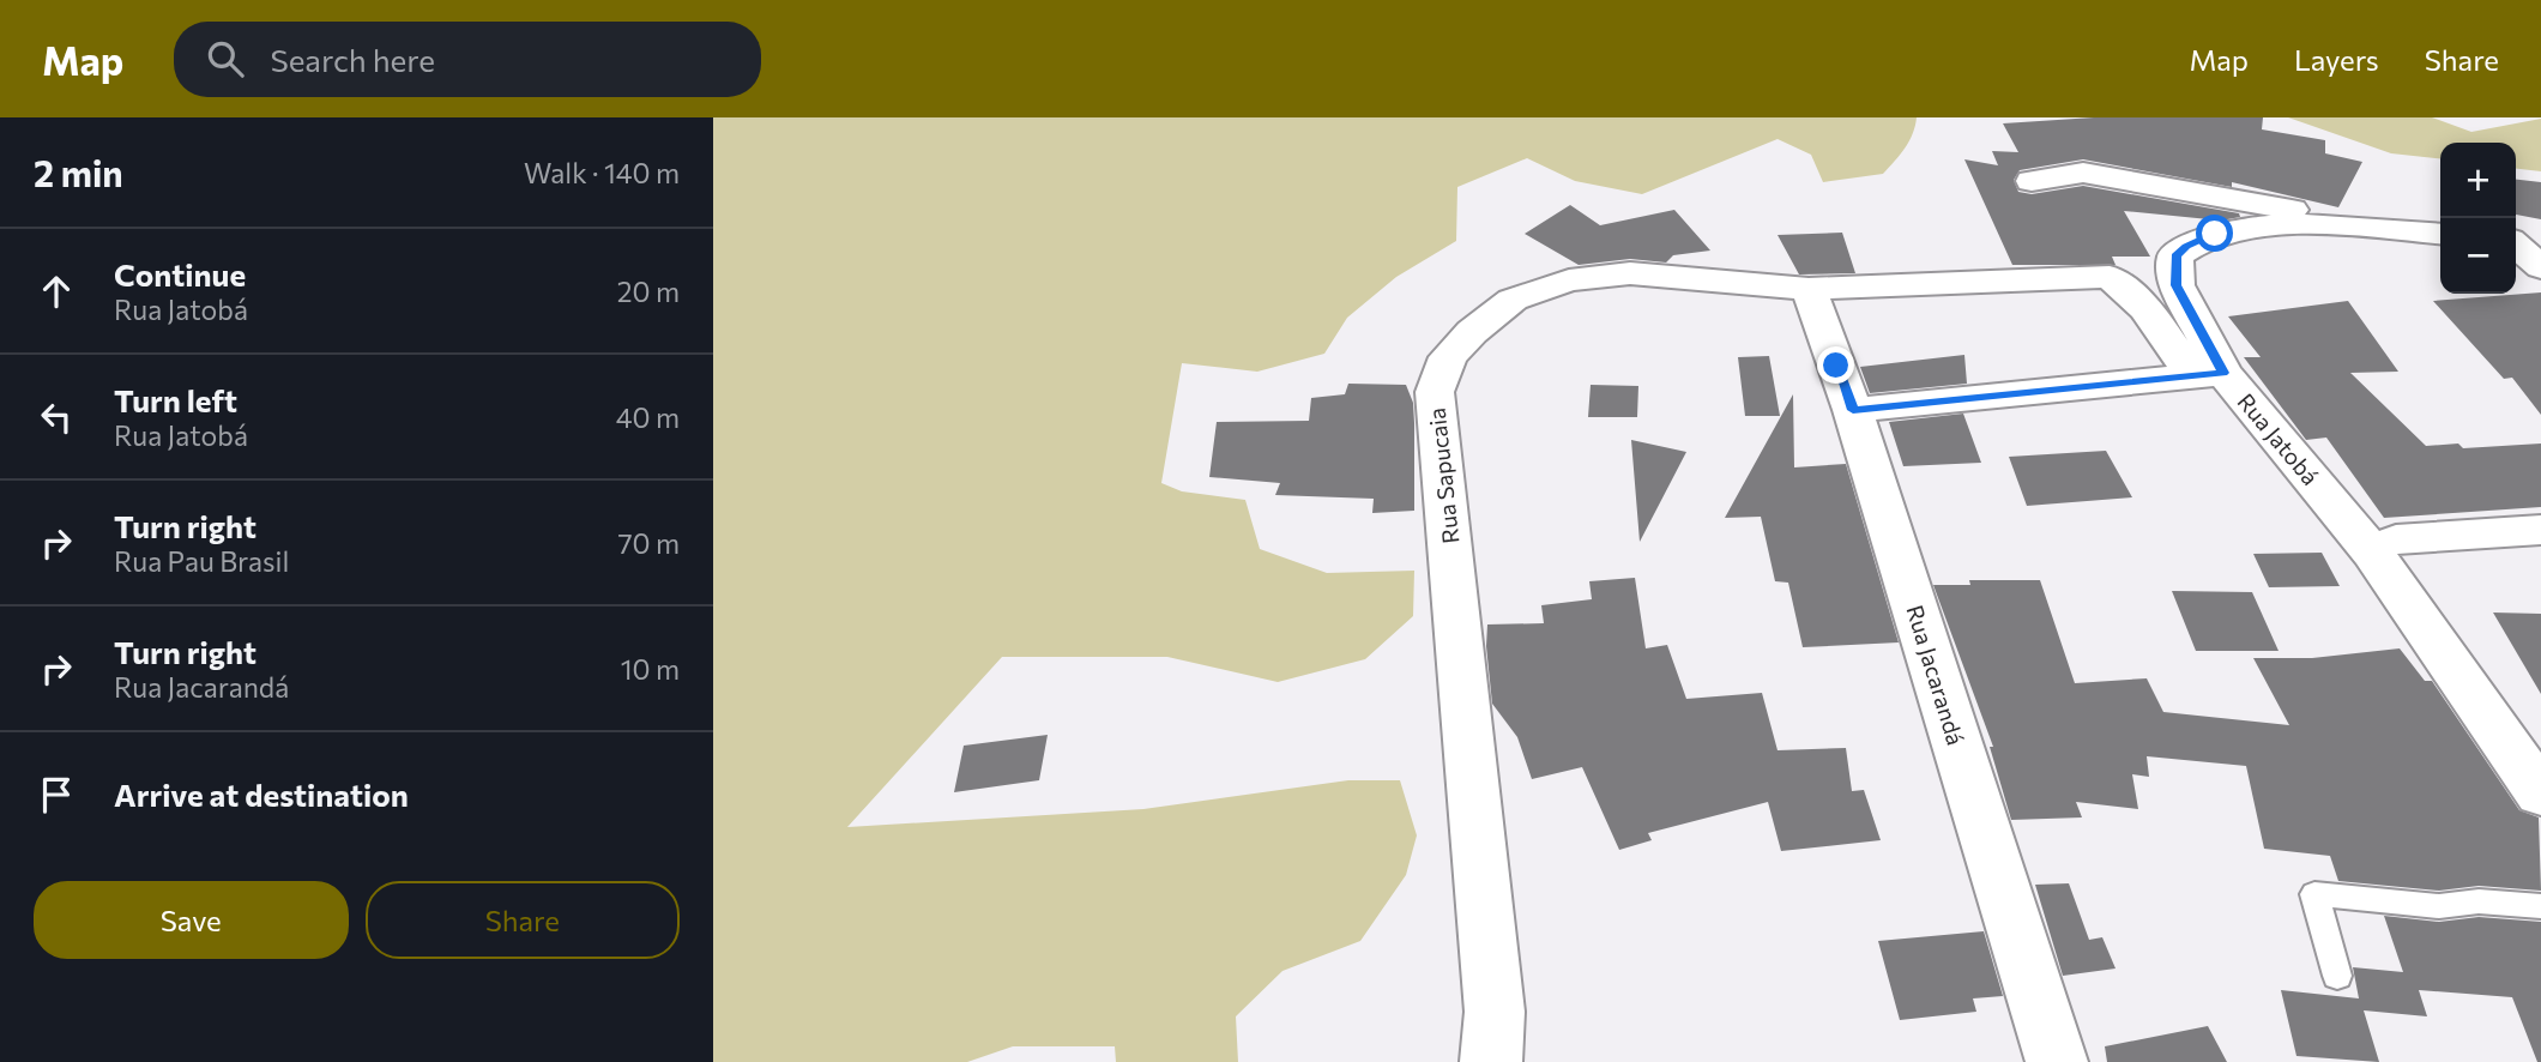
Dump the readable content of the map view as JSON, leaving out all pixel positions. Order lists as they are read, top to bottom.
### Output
{
  "streets": {
    "street": ["Rua Jatobá", "Rua Sapucaia", "Rua Jacarandá"]
  },
  "crossings": [
    ["Rua Jatobá", "Rua Sapucaia"],
    ["Rua Sapucaia", "Rua Jacarandá"]
  ],
  "page": {
    "header": "Map",
    "search": "Search here",
    "nav": ["Map", "Layers", "Share"],
    "heading": ["2 min", "Walk · 140 m"],
    "map_buttons": ["+", "−"],
    "list": [
      ["Continue", "Rua Jatobá", "20 m"],
      ["Turn left", "Rua Jatobá", "40 m"],
      ["Turn right", "Rua Pau Brasil", "70 m"],
      ["Turn right", "Rua Jacarandá", "10 m"],
      "Arrive at destination"
    ],
    "buttons": ["Save", "Share"]
  }
}
